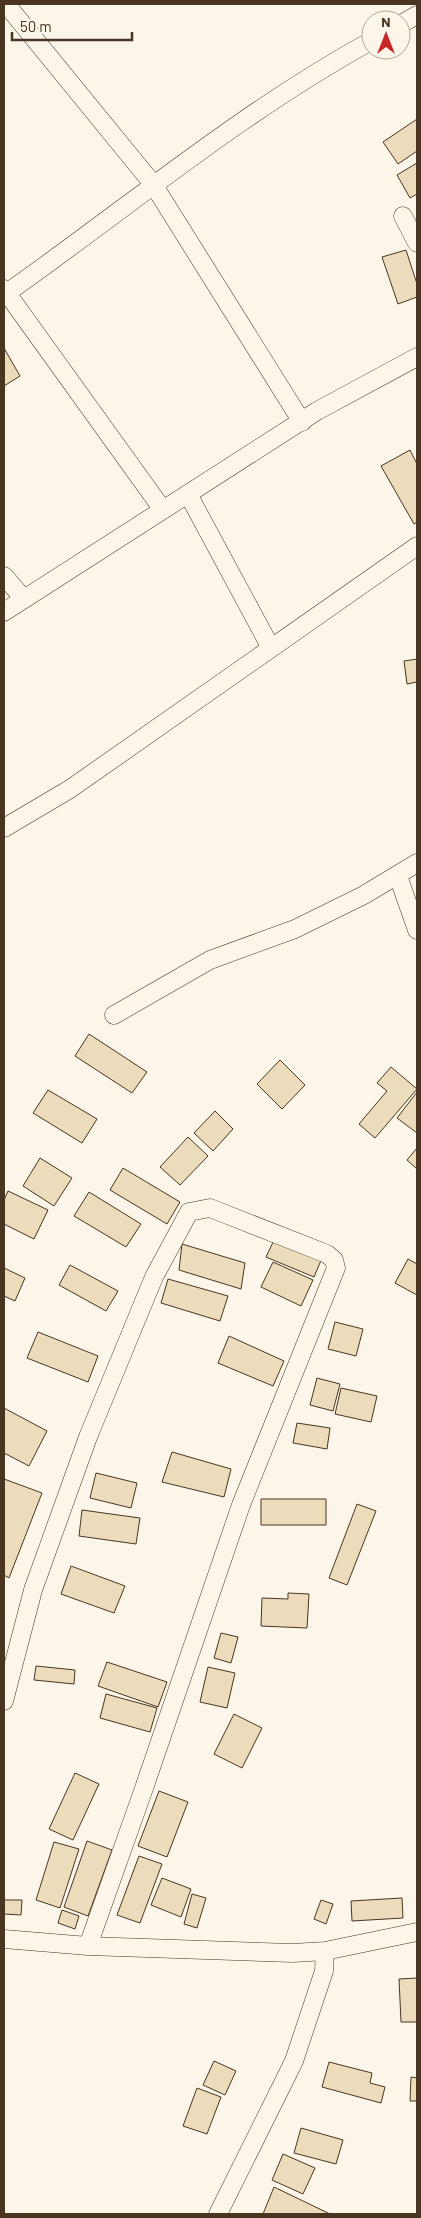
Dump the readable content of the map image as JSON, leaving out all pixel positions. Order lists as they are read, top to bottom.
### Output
{
  "scale_bar": "50 m",
  "north": "top"
}
